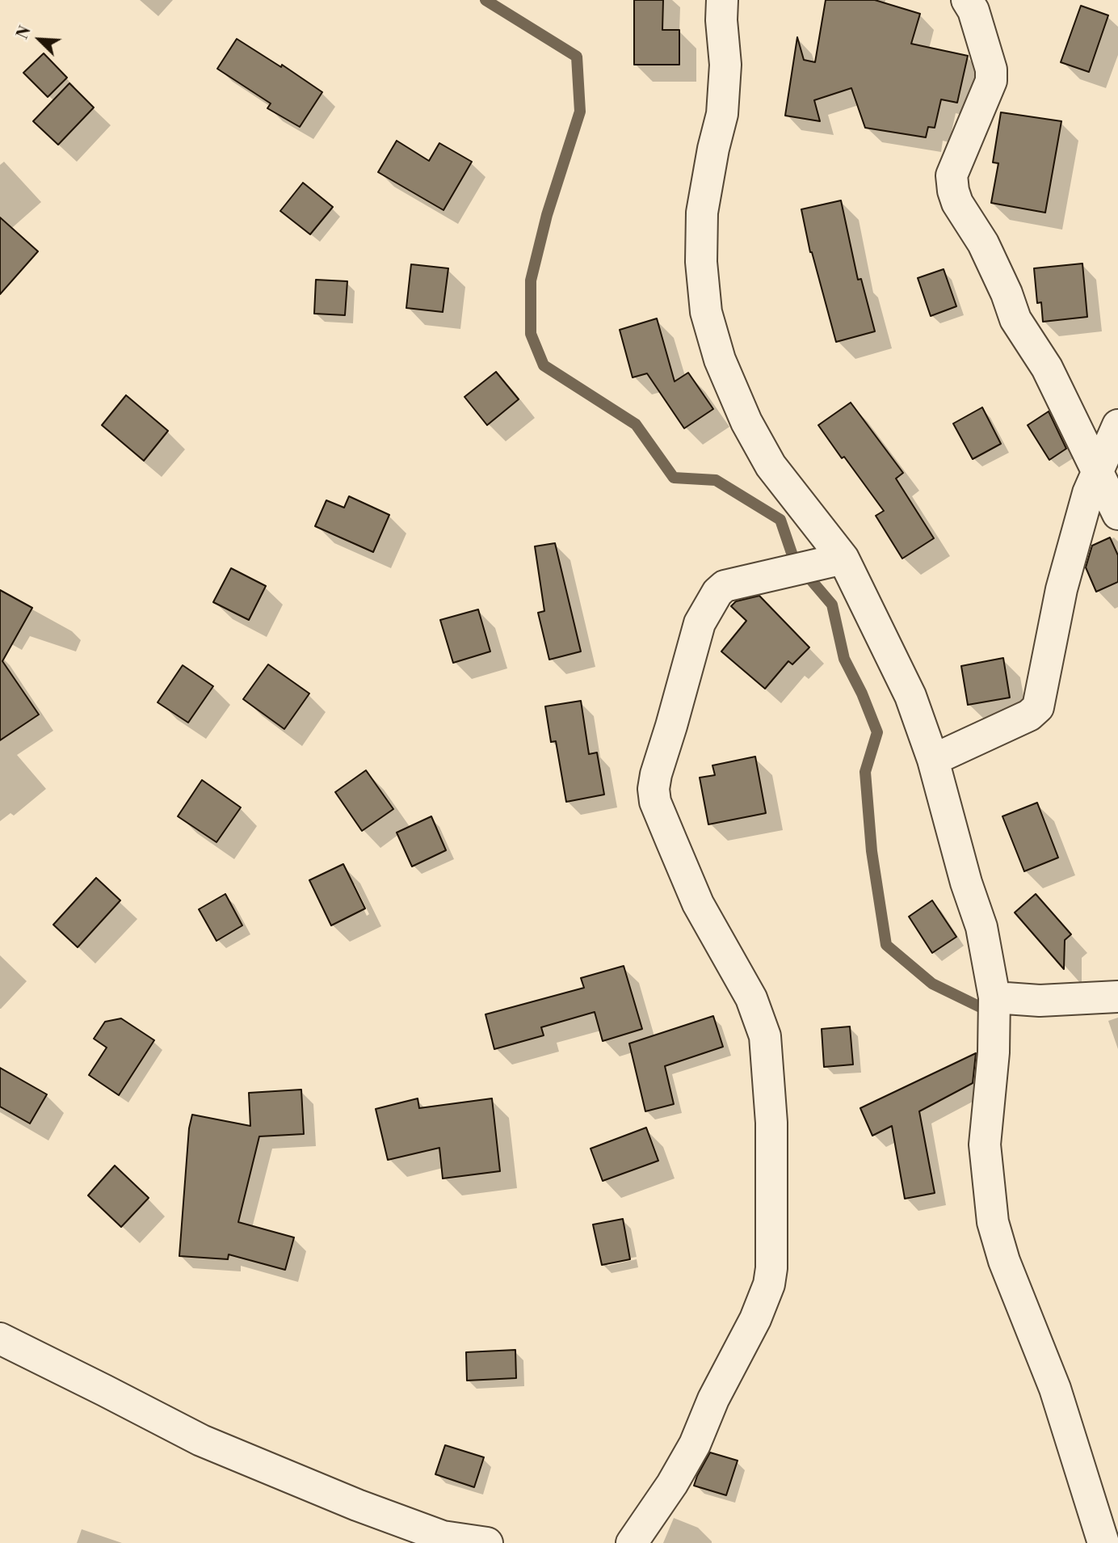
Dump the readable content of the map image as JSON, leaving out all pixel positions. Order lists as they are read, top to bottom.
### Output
{
  "north": "top left"
}
